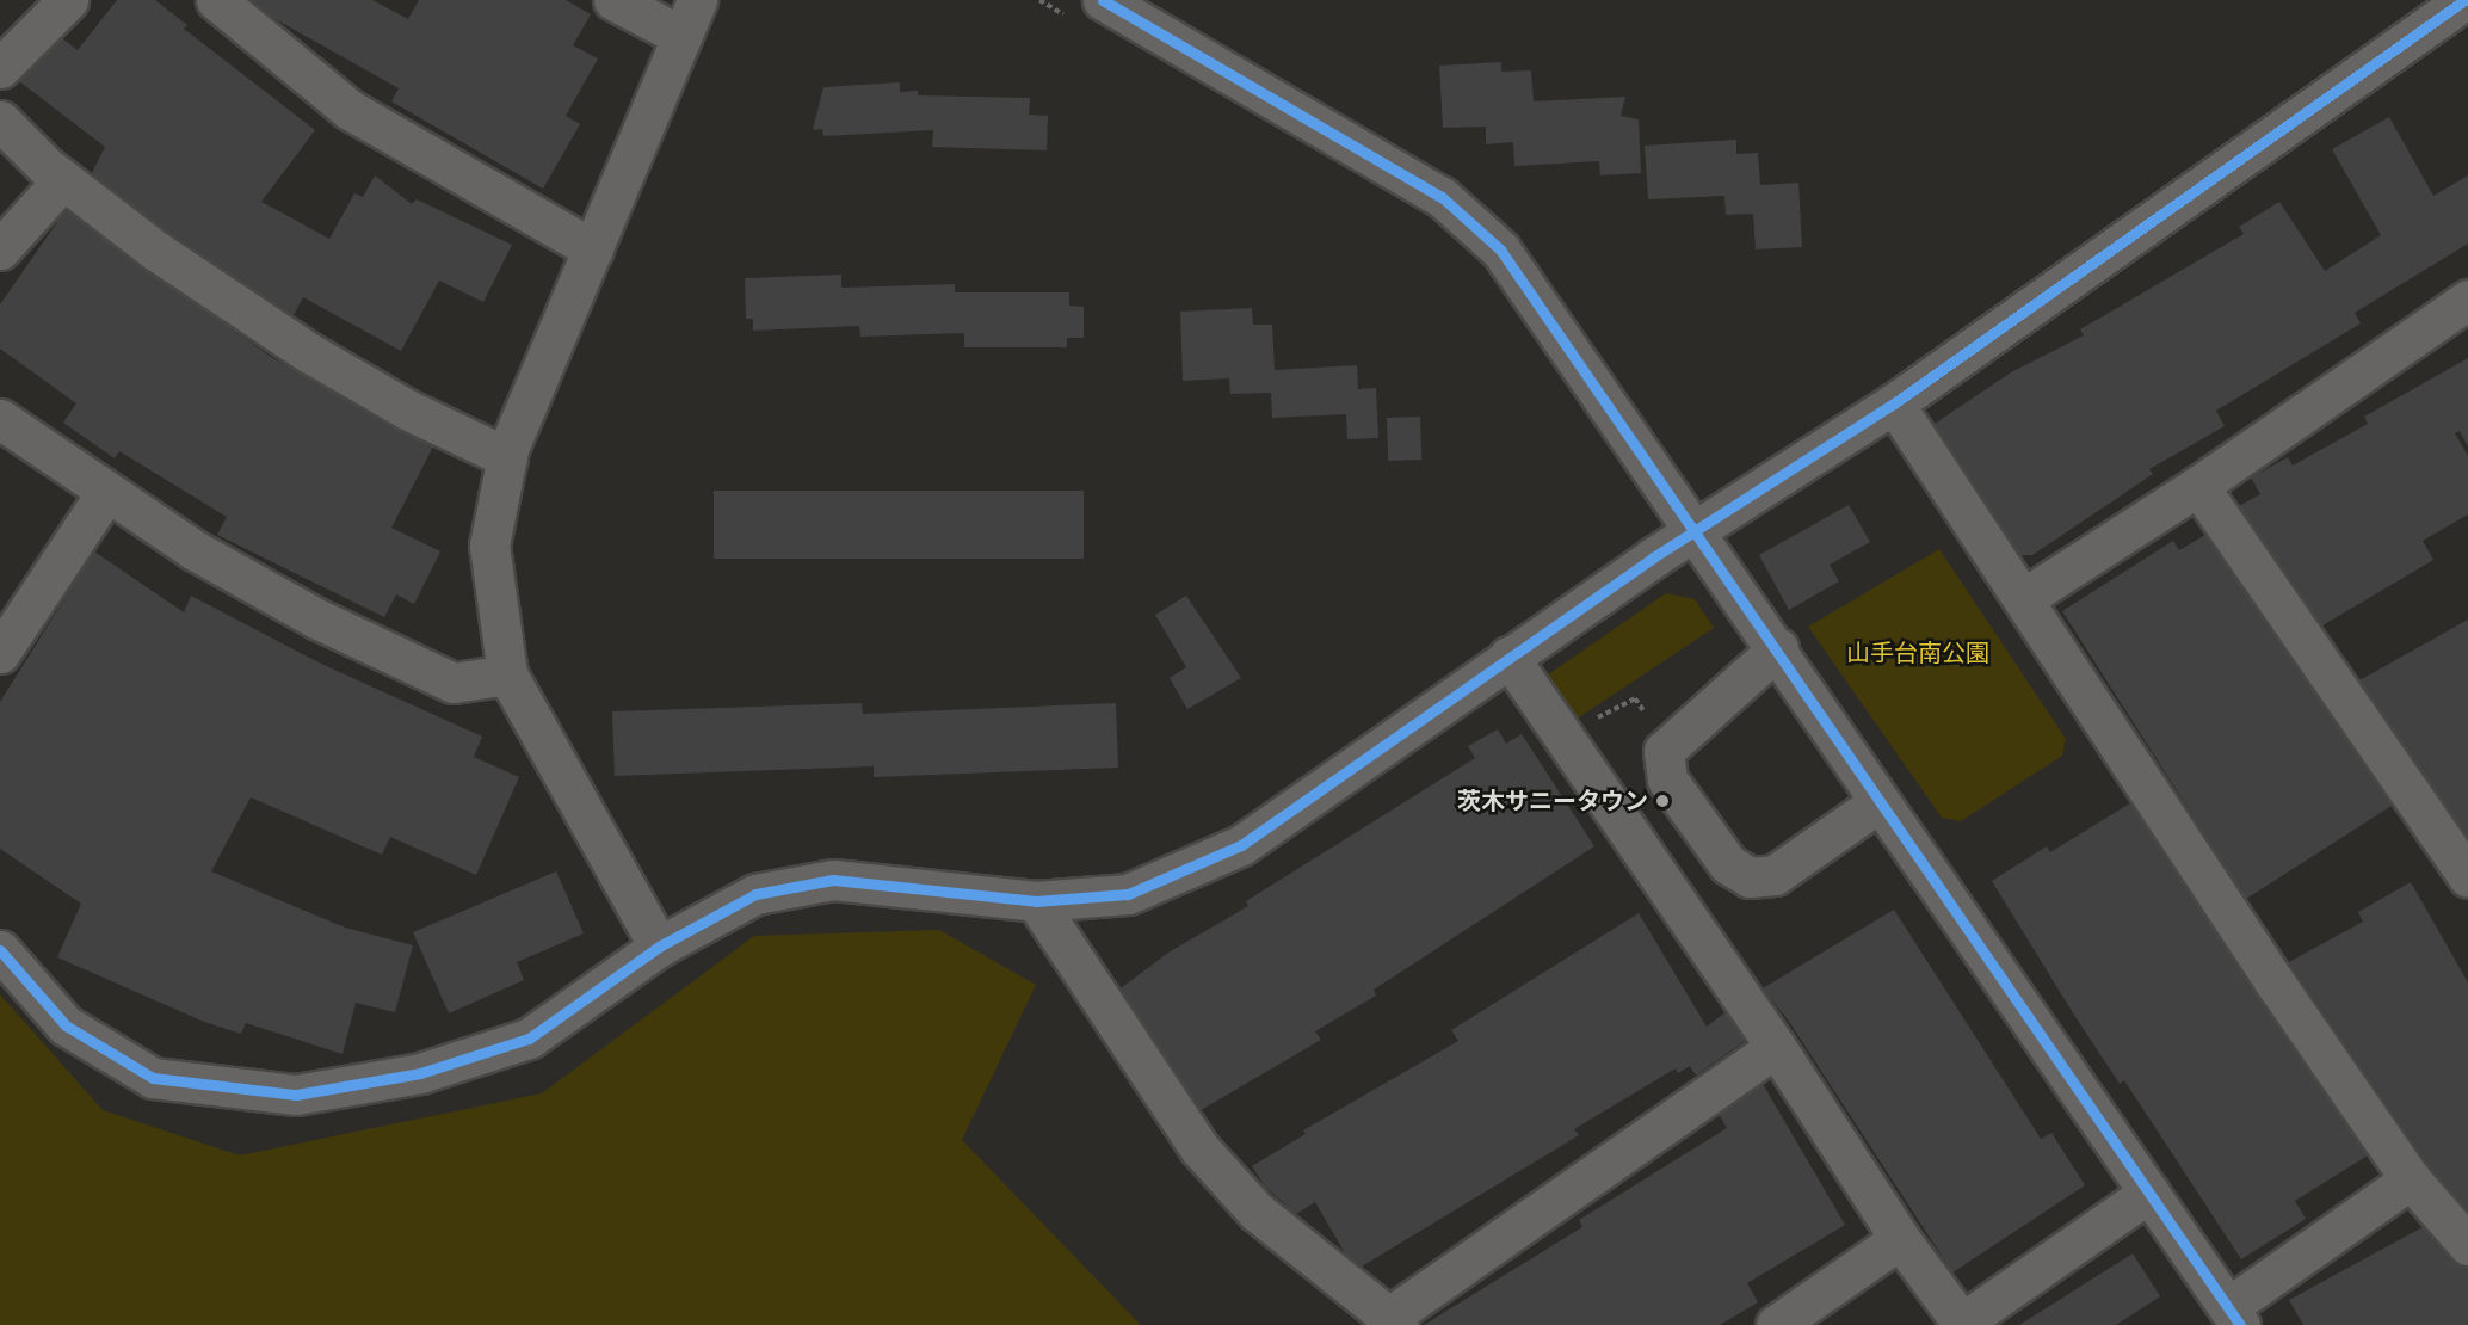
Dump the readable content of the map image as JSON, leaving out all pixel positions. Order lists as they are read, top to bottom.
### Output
{
  "parks": ["山手台南公園"],
  "places": ["茨木サニータウン"]
}
